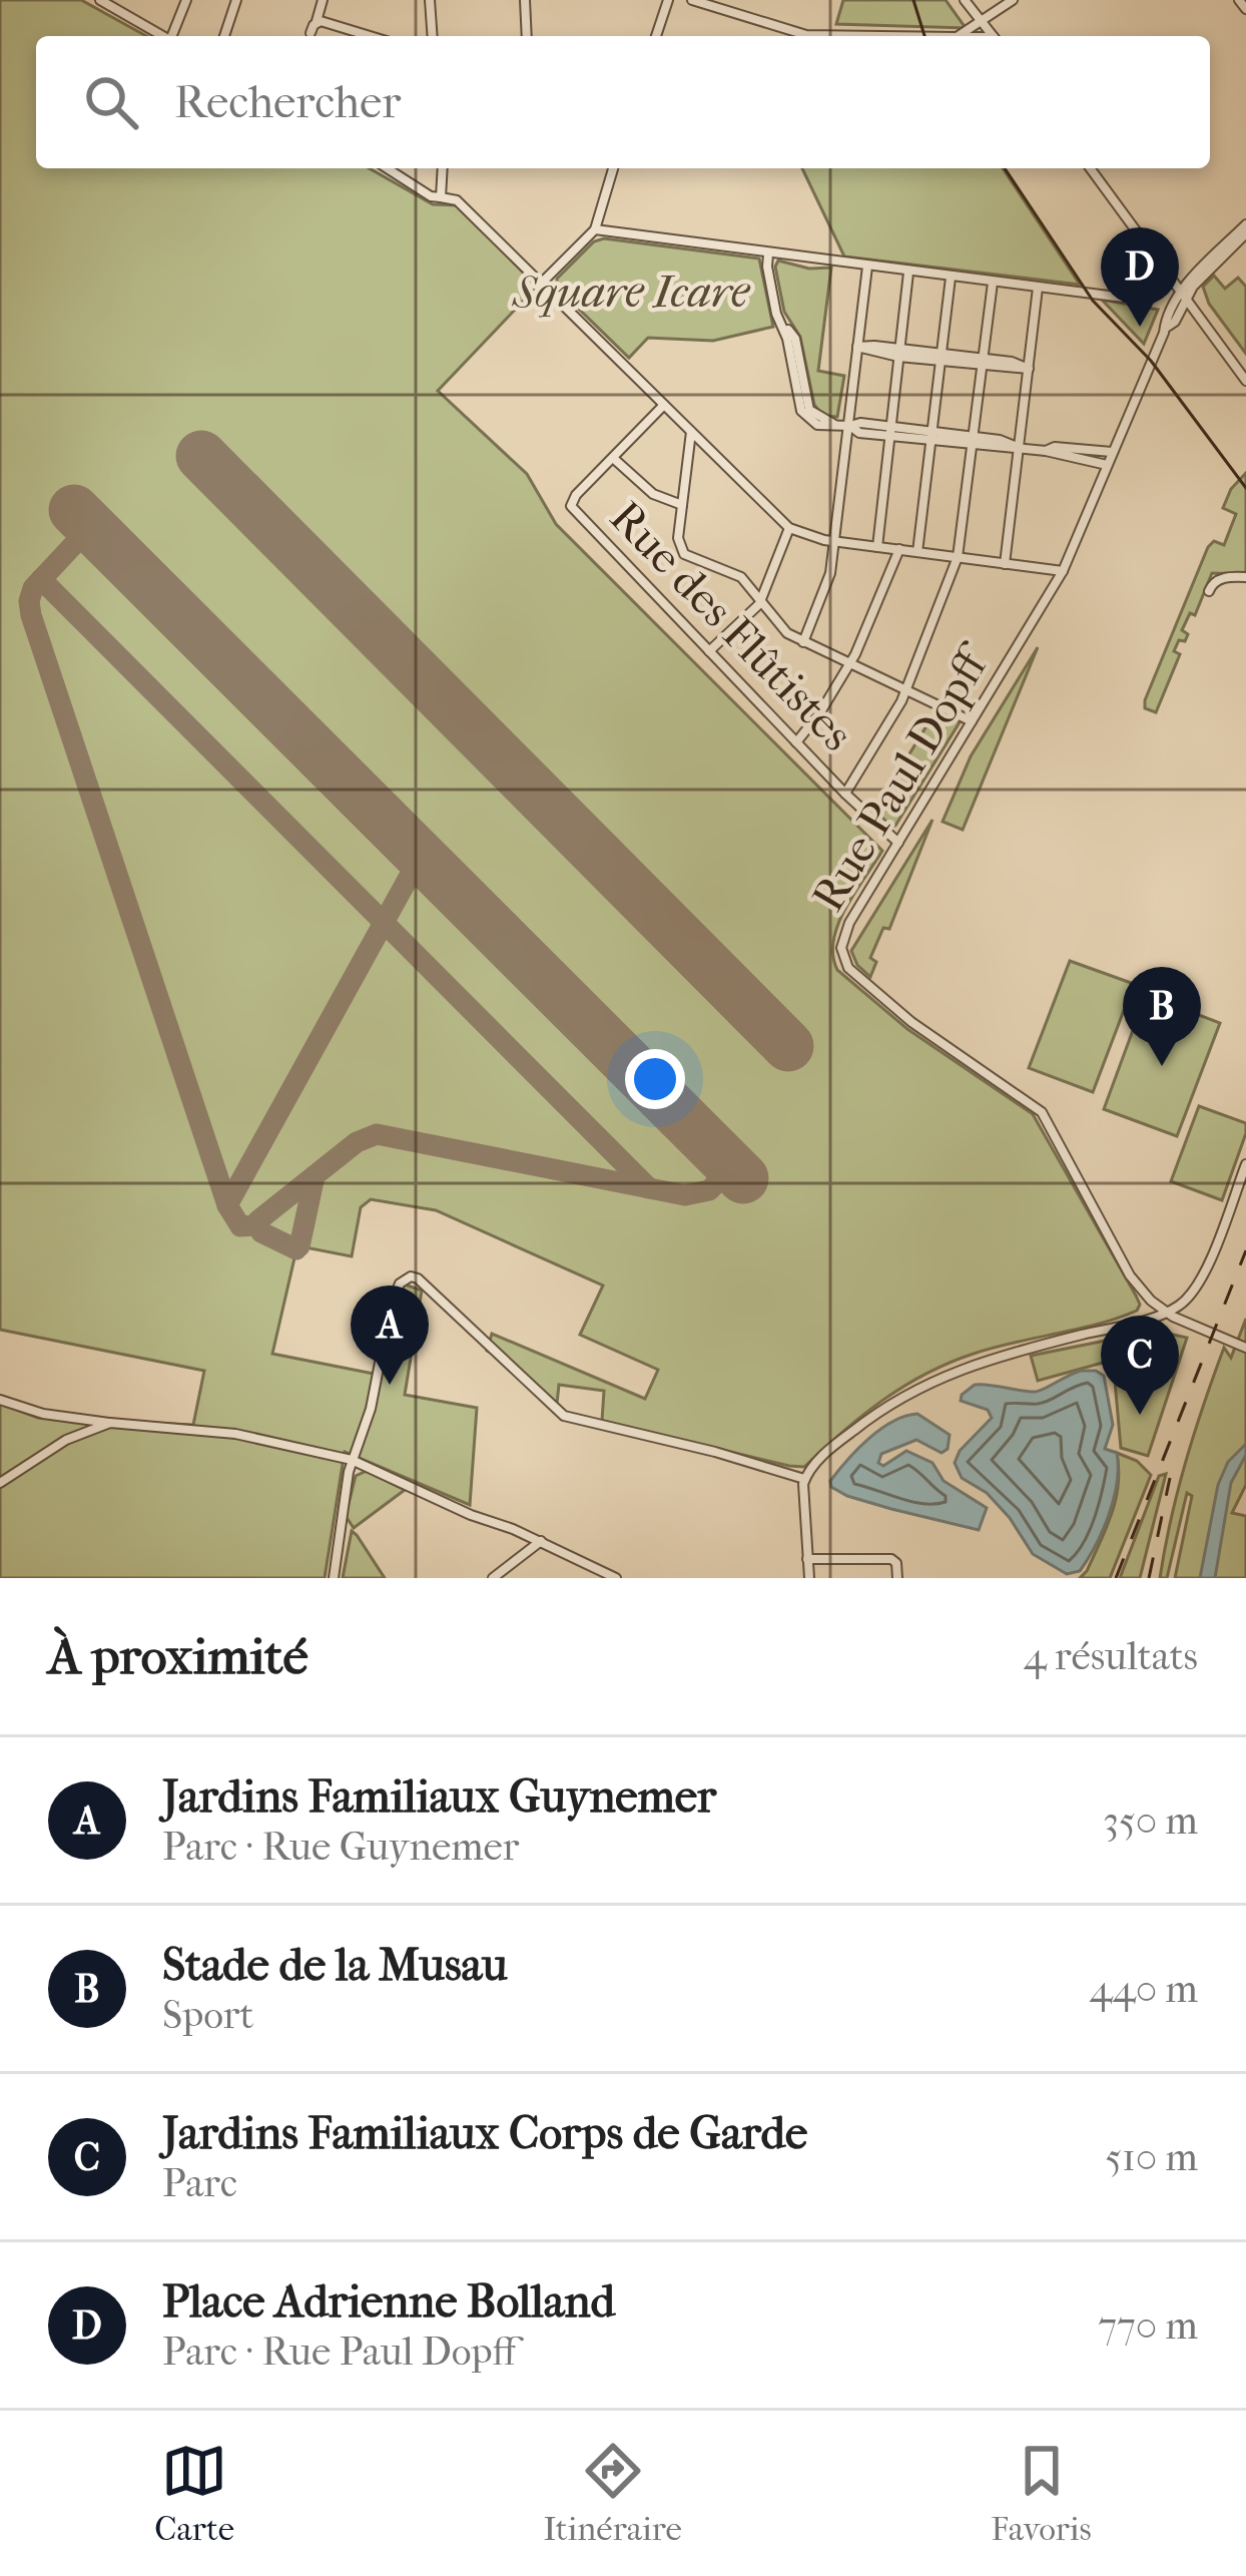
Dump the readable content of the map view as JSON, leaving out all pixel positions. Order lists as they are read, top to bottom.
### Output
{
  "streets": {
    "street": ["Rue des Flûtistes", "Rue Paul Dopff"]
  },
  "crossings": [
    ["Rue des Flûtistes", "Rue Paul Dopff"]
  ],
  "parks": ["Square Icare"],
  "page": {
    "search": "Rechercher",
    "pins": [
      "D",
      "B",
      "A",
      "C"
    ],
    "heading": ["À proximité", "4 résultats"],
    "list": [
      {
        "mark": "A",
        "name": "Jardins Familiaux Guynemer",
        "note": "Parc · Rue Guynemer",
        "value": "350 m"
      },
      {
        "mark": "B",
        "name": "Stade de la Musau",
        "note": "Sport",
        "value": "440 m"
      },
      {
        "mark": "C",
        "name": "Jardins Familiaux Corps de Garde",
        "note": "Parc",
        "value": "510 m"
      },
      {
        "mark": "D",
        "name": "Place Adrienne Bolland",
        "note": "Parc · Rue Paul Dopff",
        "value": "770 m"
      }
    ],
    "nav": ["Carte", "Itinéraire", "Favoris"]
  }
}
